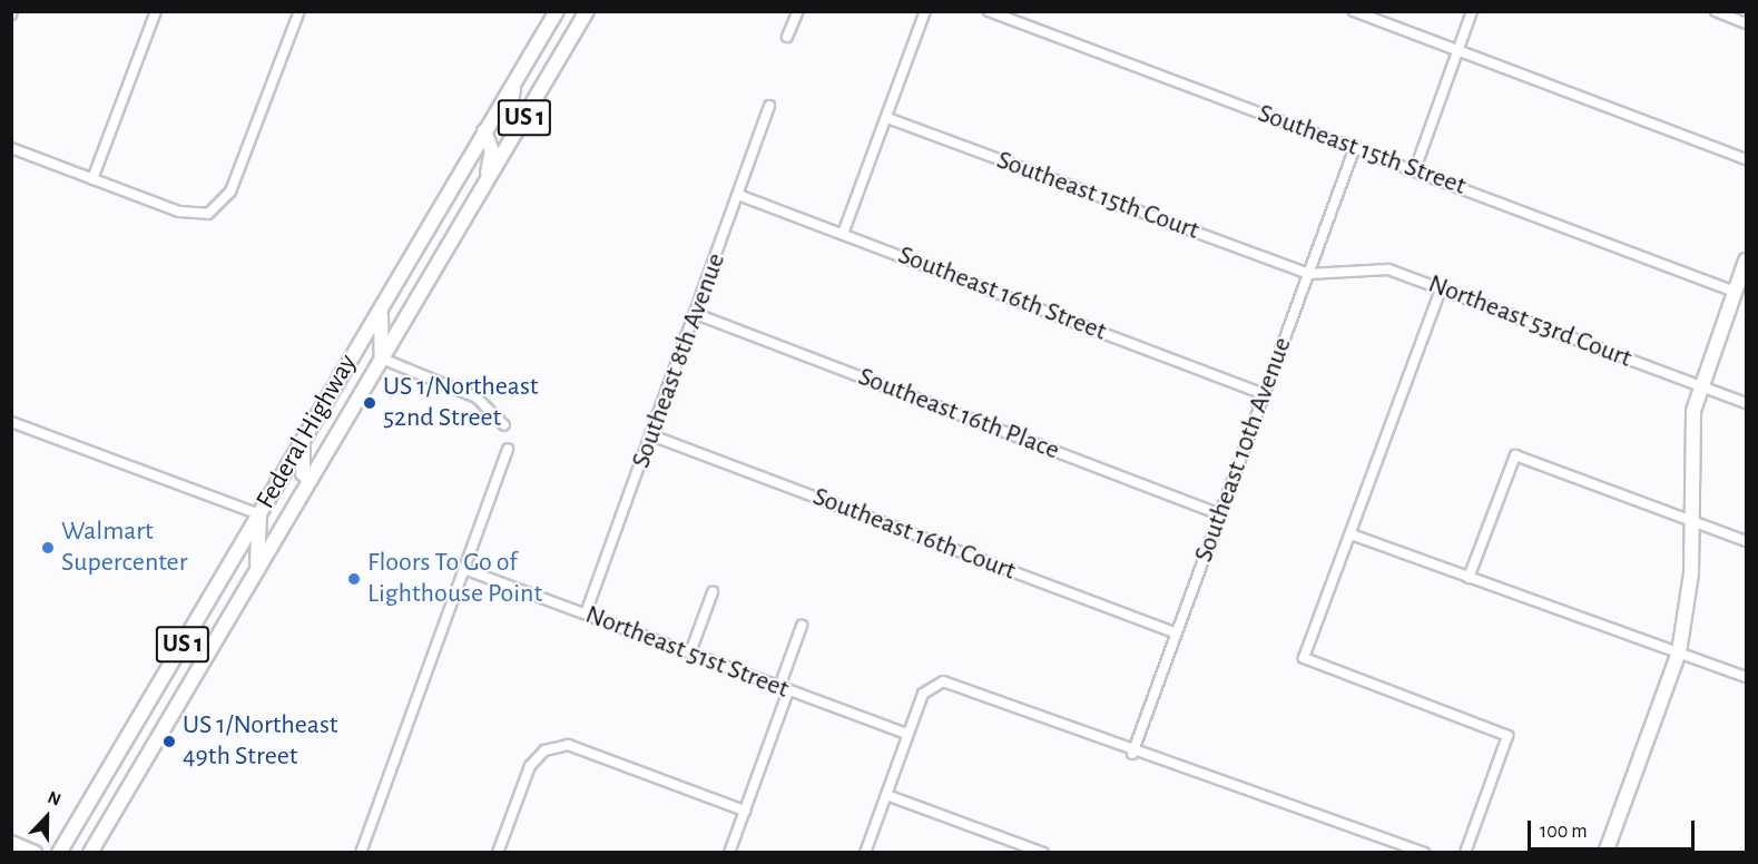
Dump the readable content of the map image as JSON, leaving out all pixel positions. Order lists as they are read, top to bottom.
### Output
{
  "streets": {
    "main road": ["US 1", "Federal Highway"],
    "street": [
      "Southeast 15th Street",
      "Southeast 15th Court",
      "Southeast 16th Street",
      "Northeast 53rd Court",
      "Southeast 8th Avenue",
      "Southeast 16th Place",
      "Southeast 10th Avenue",
      "Southeast 16th Court",
      "Northeast 51st Street"
    ]
  },
  "crossings": [
    ["Southeast 15th Street", "Southeast 10th Avenue"],
    ["Southeast 15th Court", "Northeast 53rd Court"],
    ["Southeast 15th Court", "Southeast 10th Avenue"],
    ["Southeast 16th Street", "Southeast 8th Avenue"],
    ["Southeast 16th Street", "Southeast 10th Avenue"],
    ["Northeast 53rd Court", "Southeast 10th Avenue"],
    ["Southeast 8th Avenue", "Southeast 16th Place"],
    ["Southeast 8th Avenue", "Southeast 16th Court"],
    ["Southeast 8th Avenue", "Northeast 51st Street"],
    ["Southeast 16th Place", "Southeast 10th Avenue"],
    ["Southeast 10th Avenue", "Southeast 16th Court"]
  ],
  "places": [
    "US 1/Northeast 52nd Street",
    "Walmart Supercenter",
    "Floors To Go of Lighthouse Point",
    "US 1/Northeast 49th Street"
  ],
  "scale_bar": "100 m",
  "north": "top"
}
